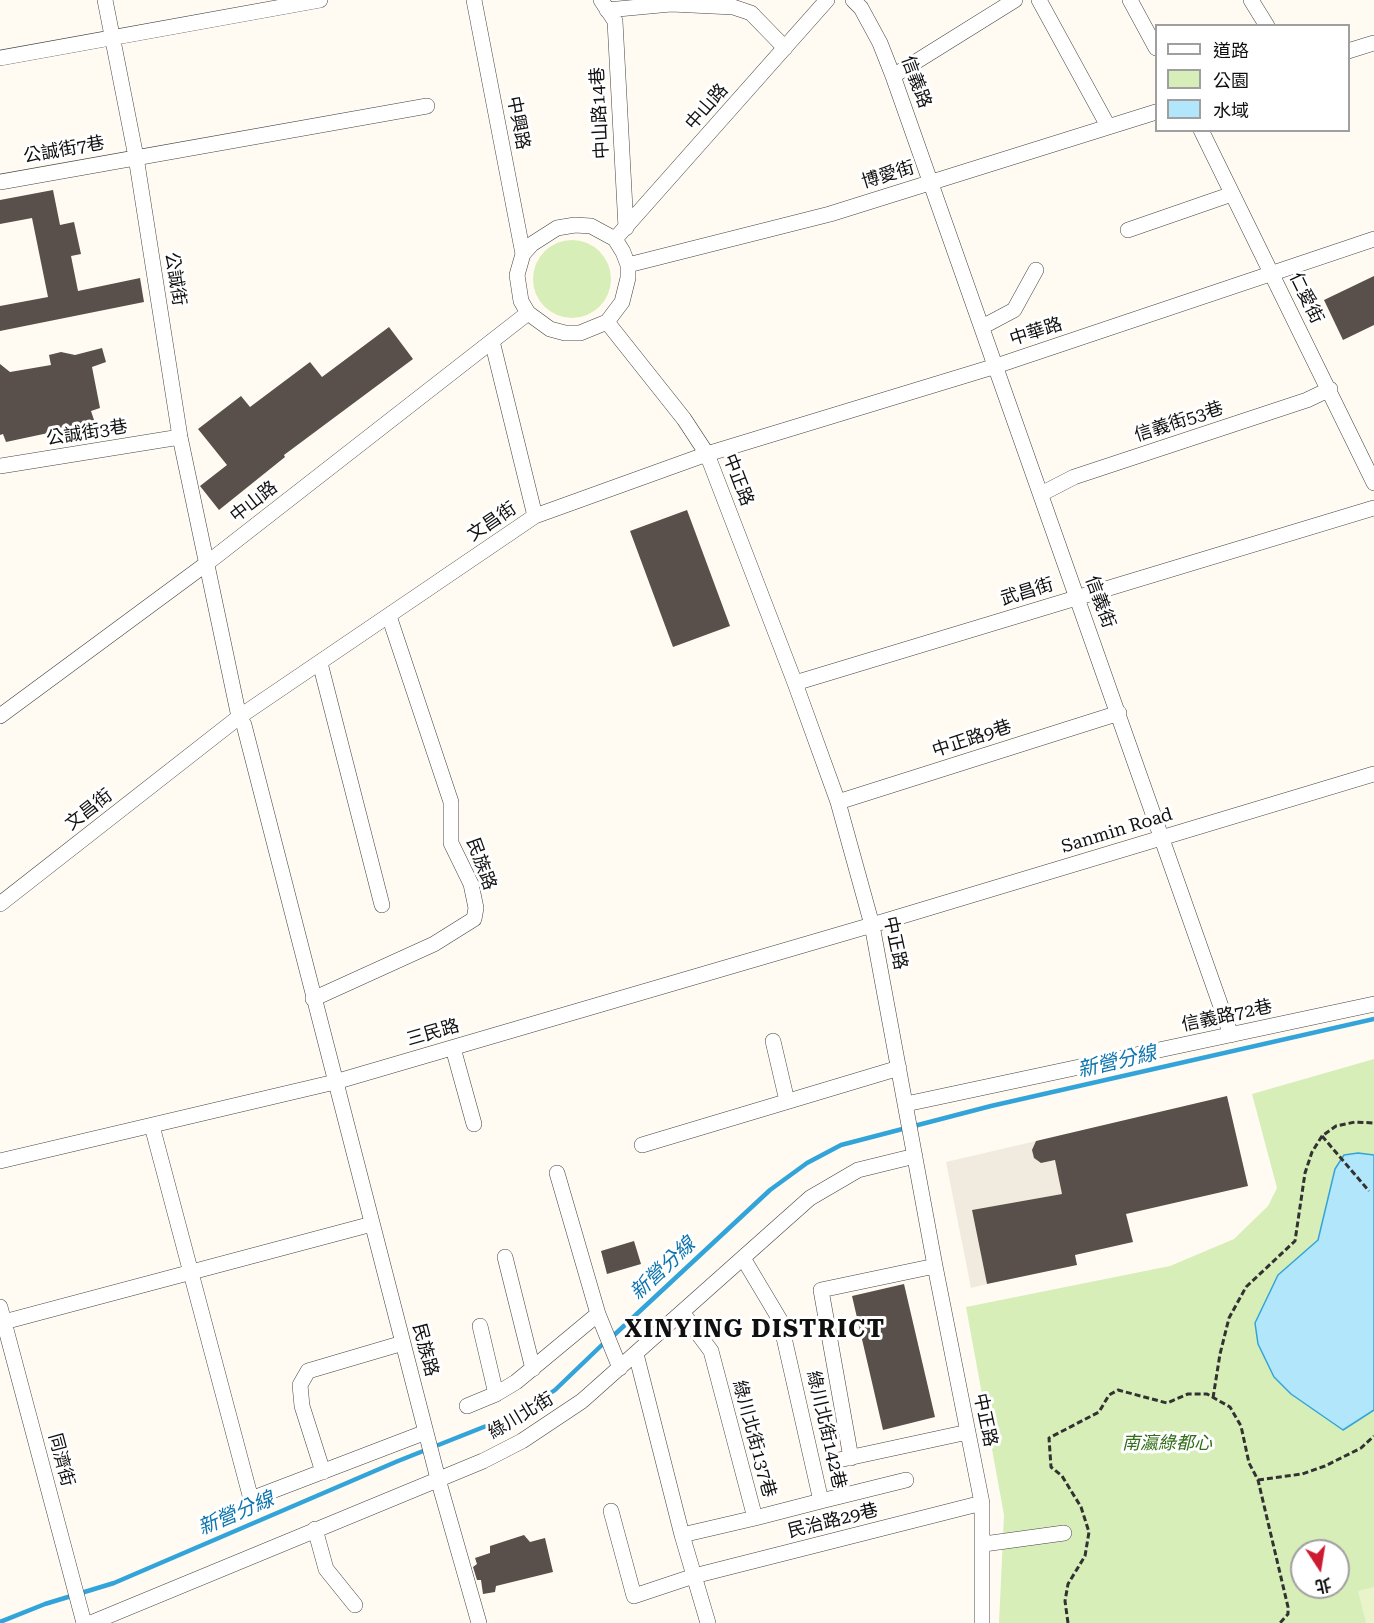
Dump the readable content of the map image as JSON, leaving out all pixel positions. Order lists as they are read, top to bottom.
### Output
{
  "streets": {
    "street": [
      "信義路",
      "中山路",
      "中山路14巷",
      "中興路",
      "公誠街7巷",
      "博愛街",
      "公誠街",
      "仁愛街",
      "中華路",
      "信義街53巷",
      "公誠街3巷",
      "中正路",
      "文昌街",
      "武昌街",
      "信義街",
      "中正路9巷",
      "Sanmin Road",
      "民族路",
      "信義路72巷",
      "三民路",
      "綠川北街",
      "綠川北街142巷",
      "綠川北街137巷",
      "同濟街",
      "民治路29巷"
    ]
  },
  "crossings": [
    ["信義路", "博愛街"],
    ["信義路", "信義街"],
    ["中山路", "中山路14巷"],
    ["中山路", "中興路"],
    ["中山路", "博愛街"],
    ["中山路", "公誠街"],
    ["中山路", "中正路"],
    ["中山路", "民族路"],
    ["中山路14巷", "中興路"],
    ["中山路14巷", "博愛街"],
    ["中山路14巷", "中正路"],
    ["中興路", "博愛街"],
    ["中興路", "中正路"],
    ["公誠街7巷", "公誠街"],
    ["博愛街", "中正路"],
    ["博愛街", "信義街"],
    ["公誠街", "公誠街3巷"],
    ["公誠街", "民族路"],
    ["仁愛街", "中華路"],
    ["仁愛街", "信義街53巷"],
    ["中華路", "中正路"],
    ["中華路", "文昌街"],
    ["中華路", "信義街"],
    ["信義街53巷", "信義街"],
    ["中正路", "文昌街"],
    ["中正路", "武昌街"],
    ["中正路", "中正路9巷"],
    ["中正路", "Sanmin Road"],
    ["中正路", "信義路72巷"],
    ["中正路", "三民路"],
    ["中正路", "綠川北街"],
    ["中正路", "民治路29巷"],
    ["文昌街", "民族路"],
    ["武昌街", "信義街"],
    ["信義街", "中正路9巷"],
    ["信義街", "Sanmin Road"],
    ["信義街", "信義路72巷"],
    ["Sanmin Road", "三民路"],
    ["民族路", "三民路"],
    ["民族路", "綠川北街"],
    ["綠川北街", "綠川北街142巷"],
    ["綠川北街", "綠川北街137巷"],
    ["綠川北街142巷", "綠川北街137巷"]
  ],
  "districts": ["XINYING DISTRICT"],
  "water": ["新營分線"],
  "parks": ["南瀛綠都心"],
  "legend": ["道路", "公園", "水域"],
  "north": "bottom"
}
